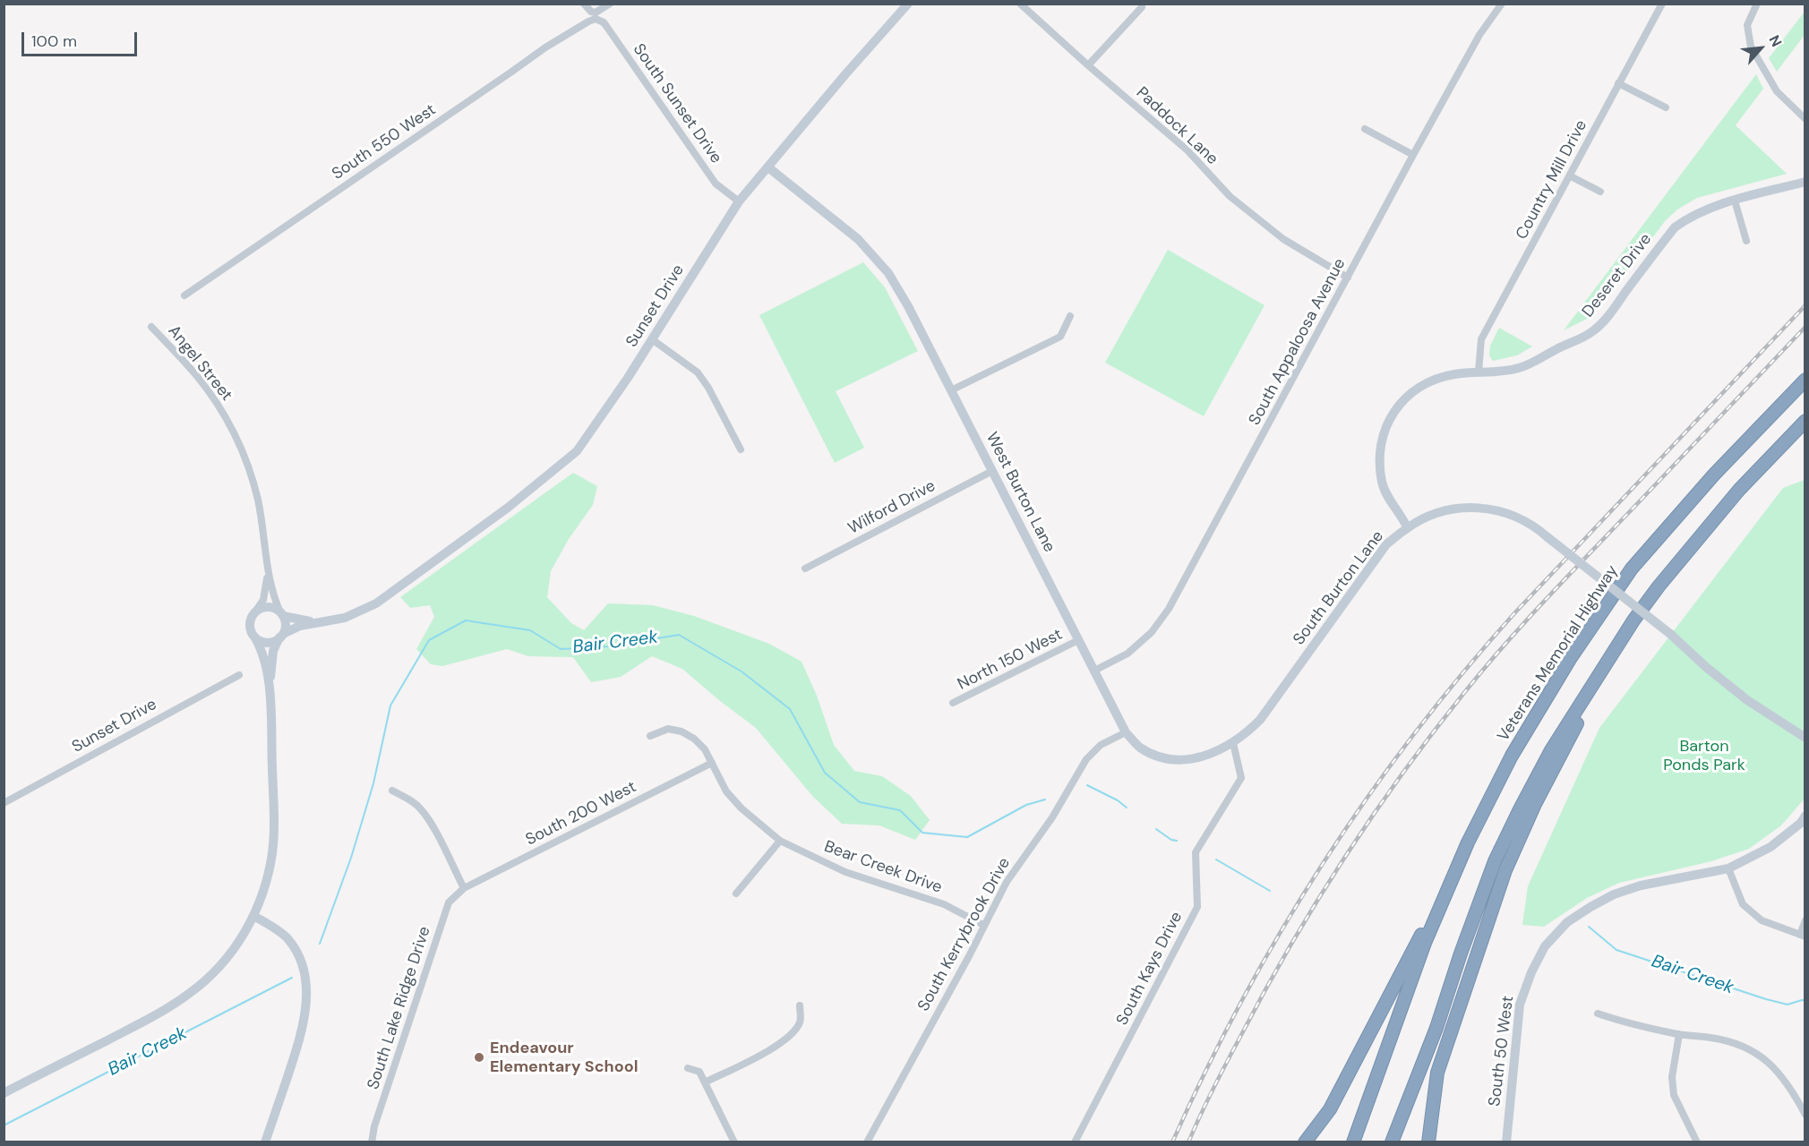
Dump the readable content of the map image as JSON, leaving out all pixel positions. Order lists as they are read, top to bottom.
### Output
{
  "streets": {
    "highway": ["Veterans Memorial Highway"],
    "street": [
      "South Sunset Drive",
      "Paddock Lane",
      "South 550 West",
      "Country Mill Drive",
      "Deseret Drive",
      "Sunset Drive",
      "South Appaloosa Avenue",
      "Angel Street",
      "West Burton Lane",
      "Wilford Drive",
      "South Burton Lane",
      "North 150 West",
      "South 200 West",
      "Bear Creek Drive",
      "South Kerrybrook Drive",
      "South Kays Drive",
      "South Lake Ridge Drive",
      "South 50 West"
    ]
  },
  "crossings": [
    ["South Sunset Drive", "South 550 West"],
    ["South Sunset Drive", "Sunset Drive"],
    ["Paddock Lane", "South Appaloosa Avenue"],
    ["Country Mill Drive", "Deseret Drive"],
    ["Deseret Drive", "South Burton Lane"],
    ["Sunset Drive", "West Burton Lane"],
    ["South Appaloosa Avenue", "West Burton Lane"],
    ["West Burton Lane", "Wilford Drive"],
    ["West Burton Lane", "South Burton Lane"],
    ["West Burton Lane", "North 150 West"],
    ["West Burton Lane", "South Kerrybrook Drive"],
    ["West Burton Lane", "South Kays Drive"],
    ["South 200 West", "Bear Creek Drive"],
    ["South 200 West", "South Lake Ridge Drive"],
    ["Bear Creek Drive", "South Kerrybrook Drive"]
  ],
  "water": ["Bair Creek"],
  "parks": ["Barton Ponds Park"],
  "places": ["Endeavour Elementary School"],
  "scale_bar": "100 m",
  "north": "top right"
}
